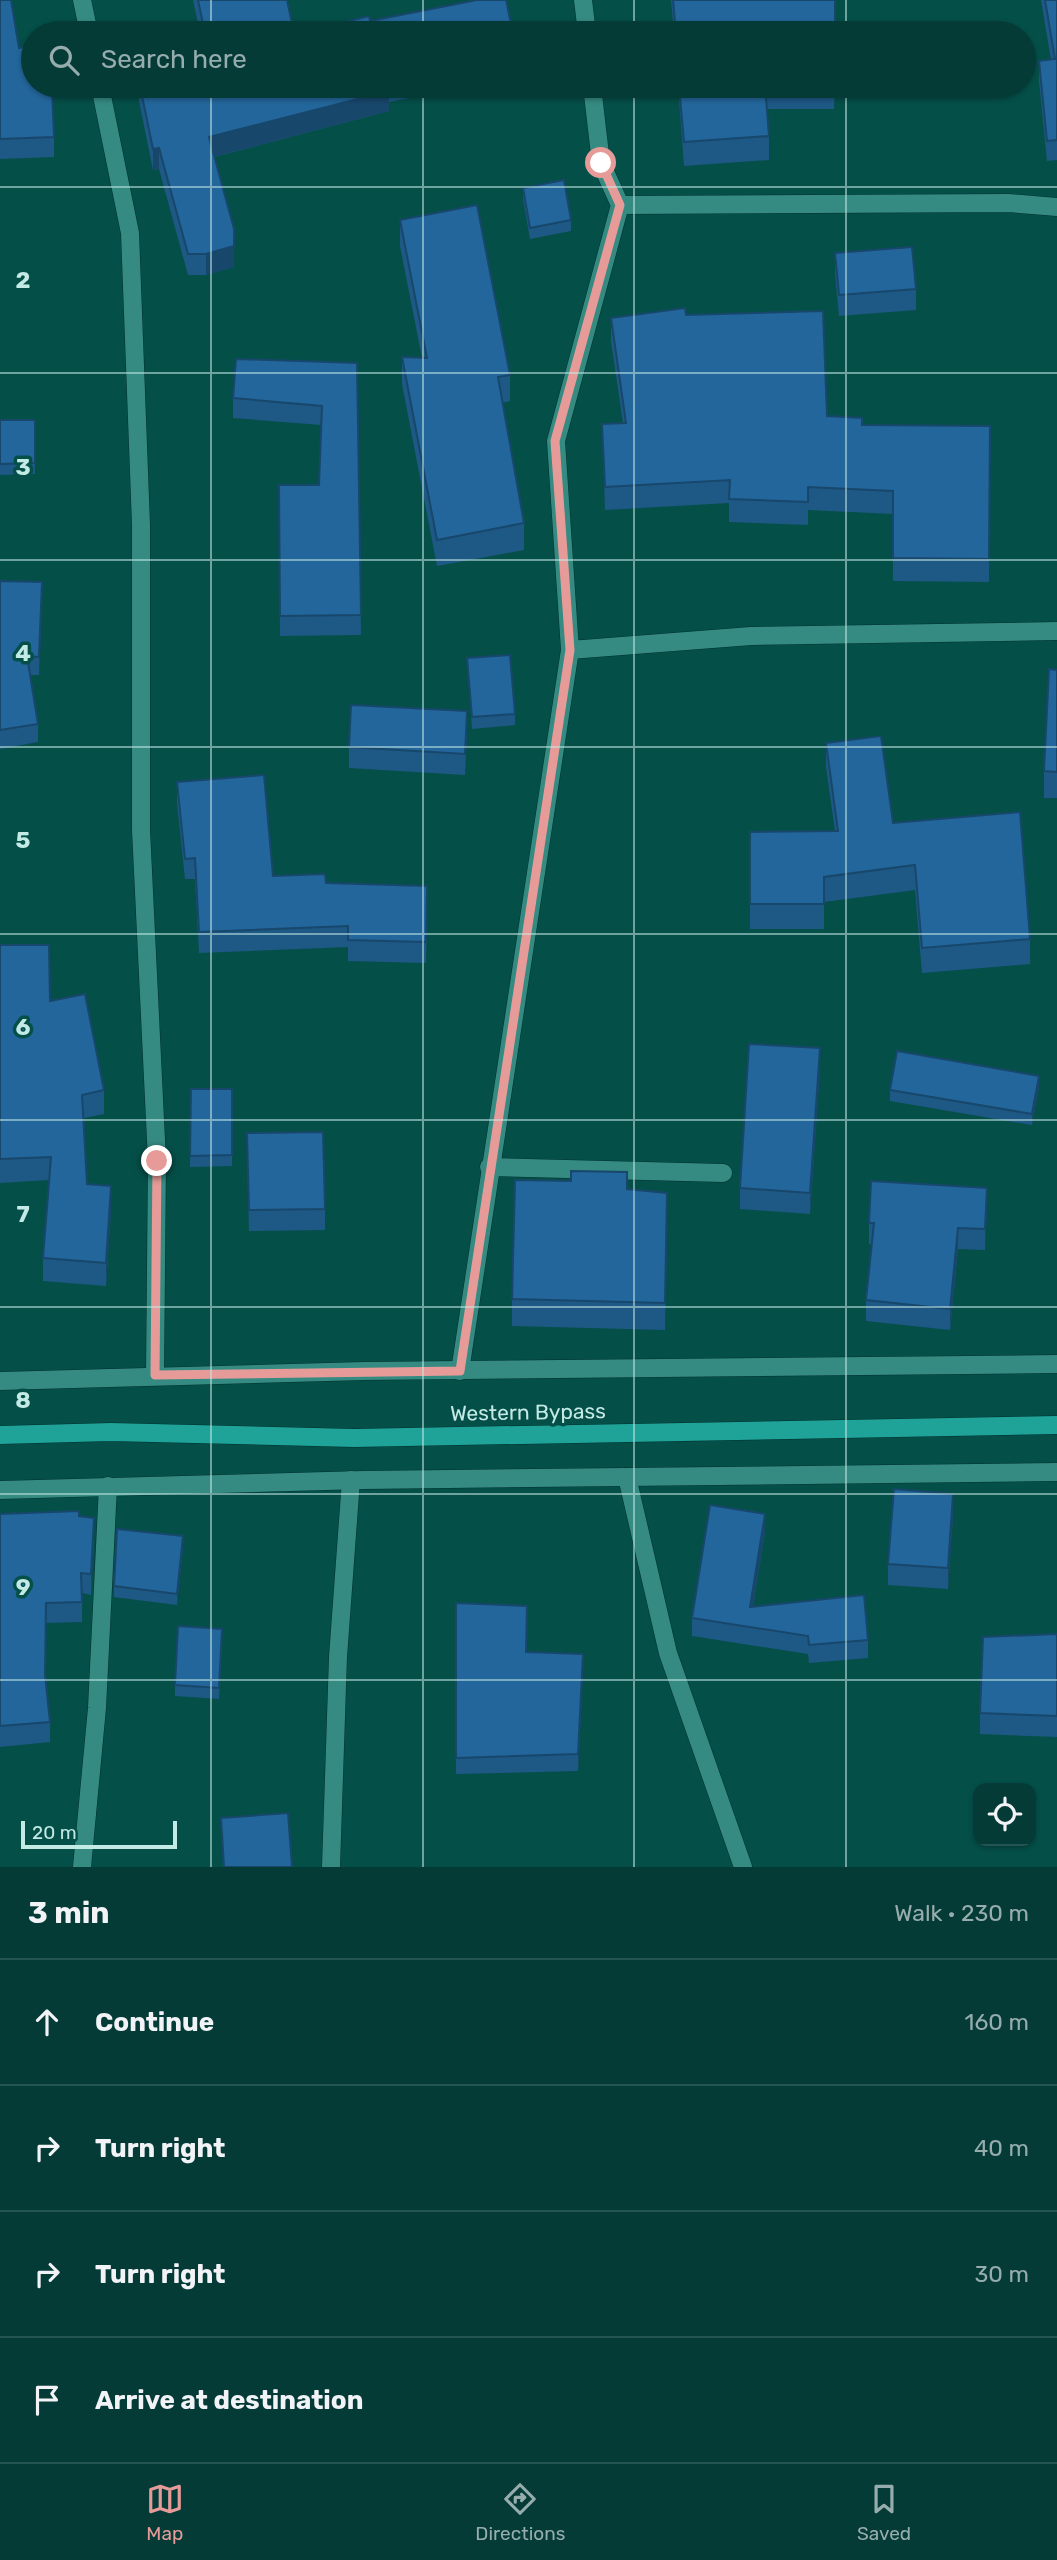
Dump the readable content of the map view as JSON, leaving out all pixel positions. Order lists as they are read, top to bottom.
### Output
{
  "streets": {
    "main road": ["Western Bypass"]
  },
  "scale_bar": "20 m",
  "page": {
    "search": "Search here",
    "scale": "20 m",
    "heading": ["3 min", "Walk · 230 m"],
    "list": [
      ["Continue", "160 m"],
      ["Turn right", "40 m"],
      ["Turn right", "30 m"],
      "Arrive at destination"
    ],
    "nav": ["Map", "Directions", "Saved"]
  },
  "grid": {
    "rows": [
      "2",
      "3",
      "4",
      "5",
      "6",
      "7",
      "8",
      "9"
    ]
  }
}
